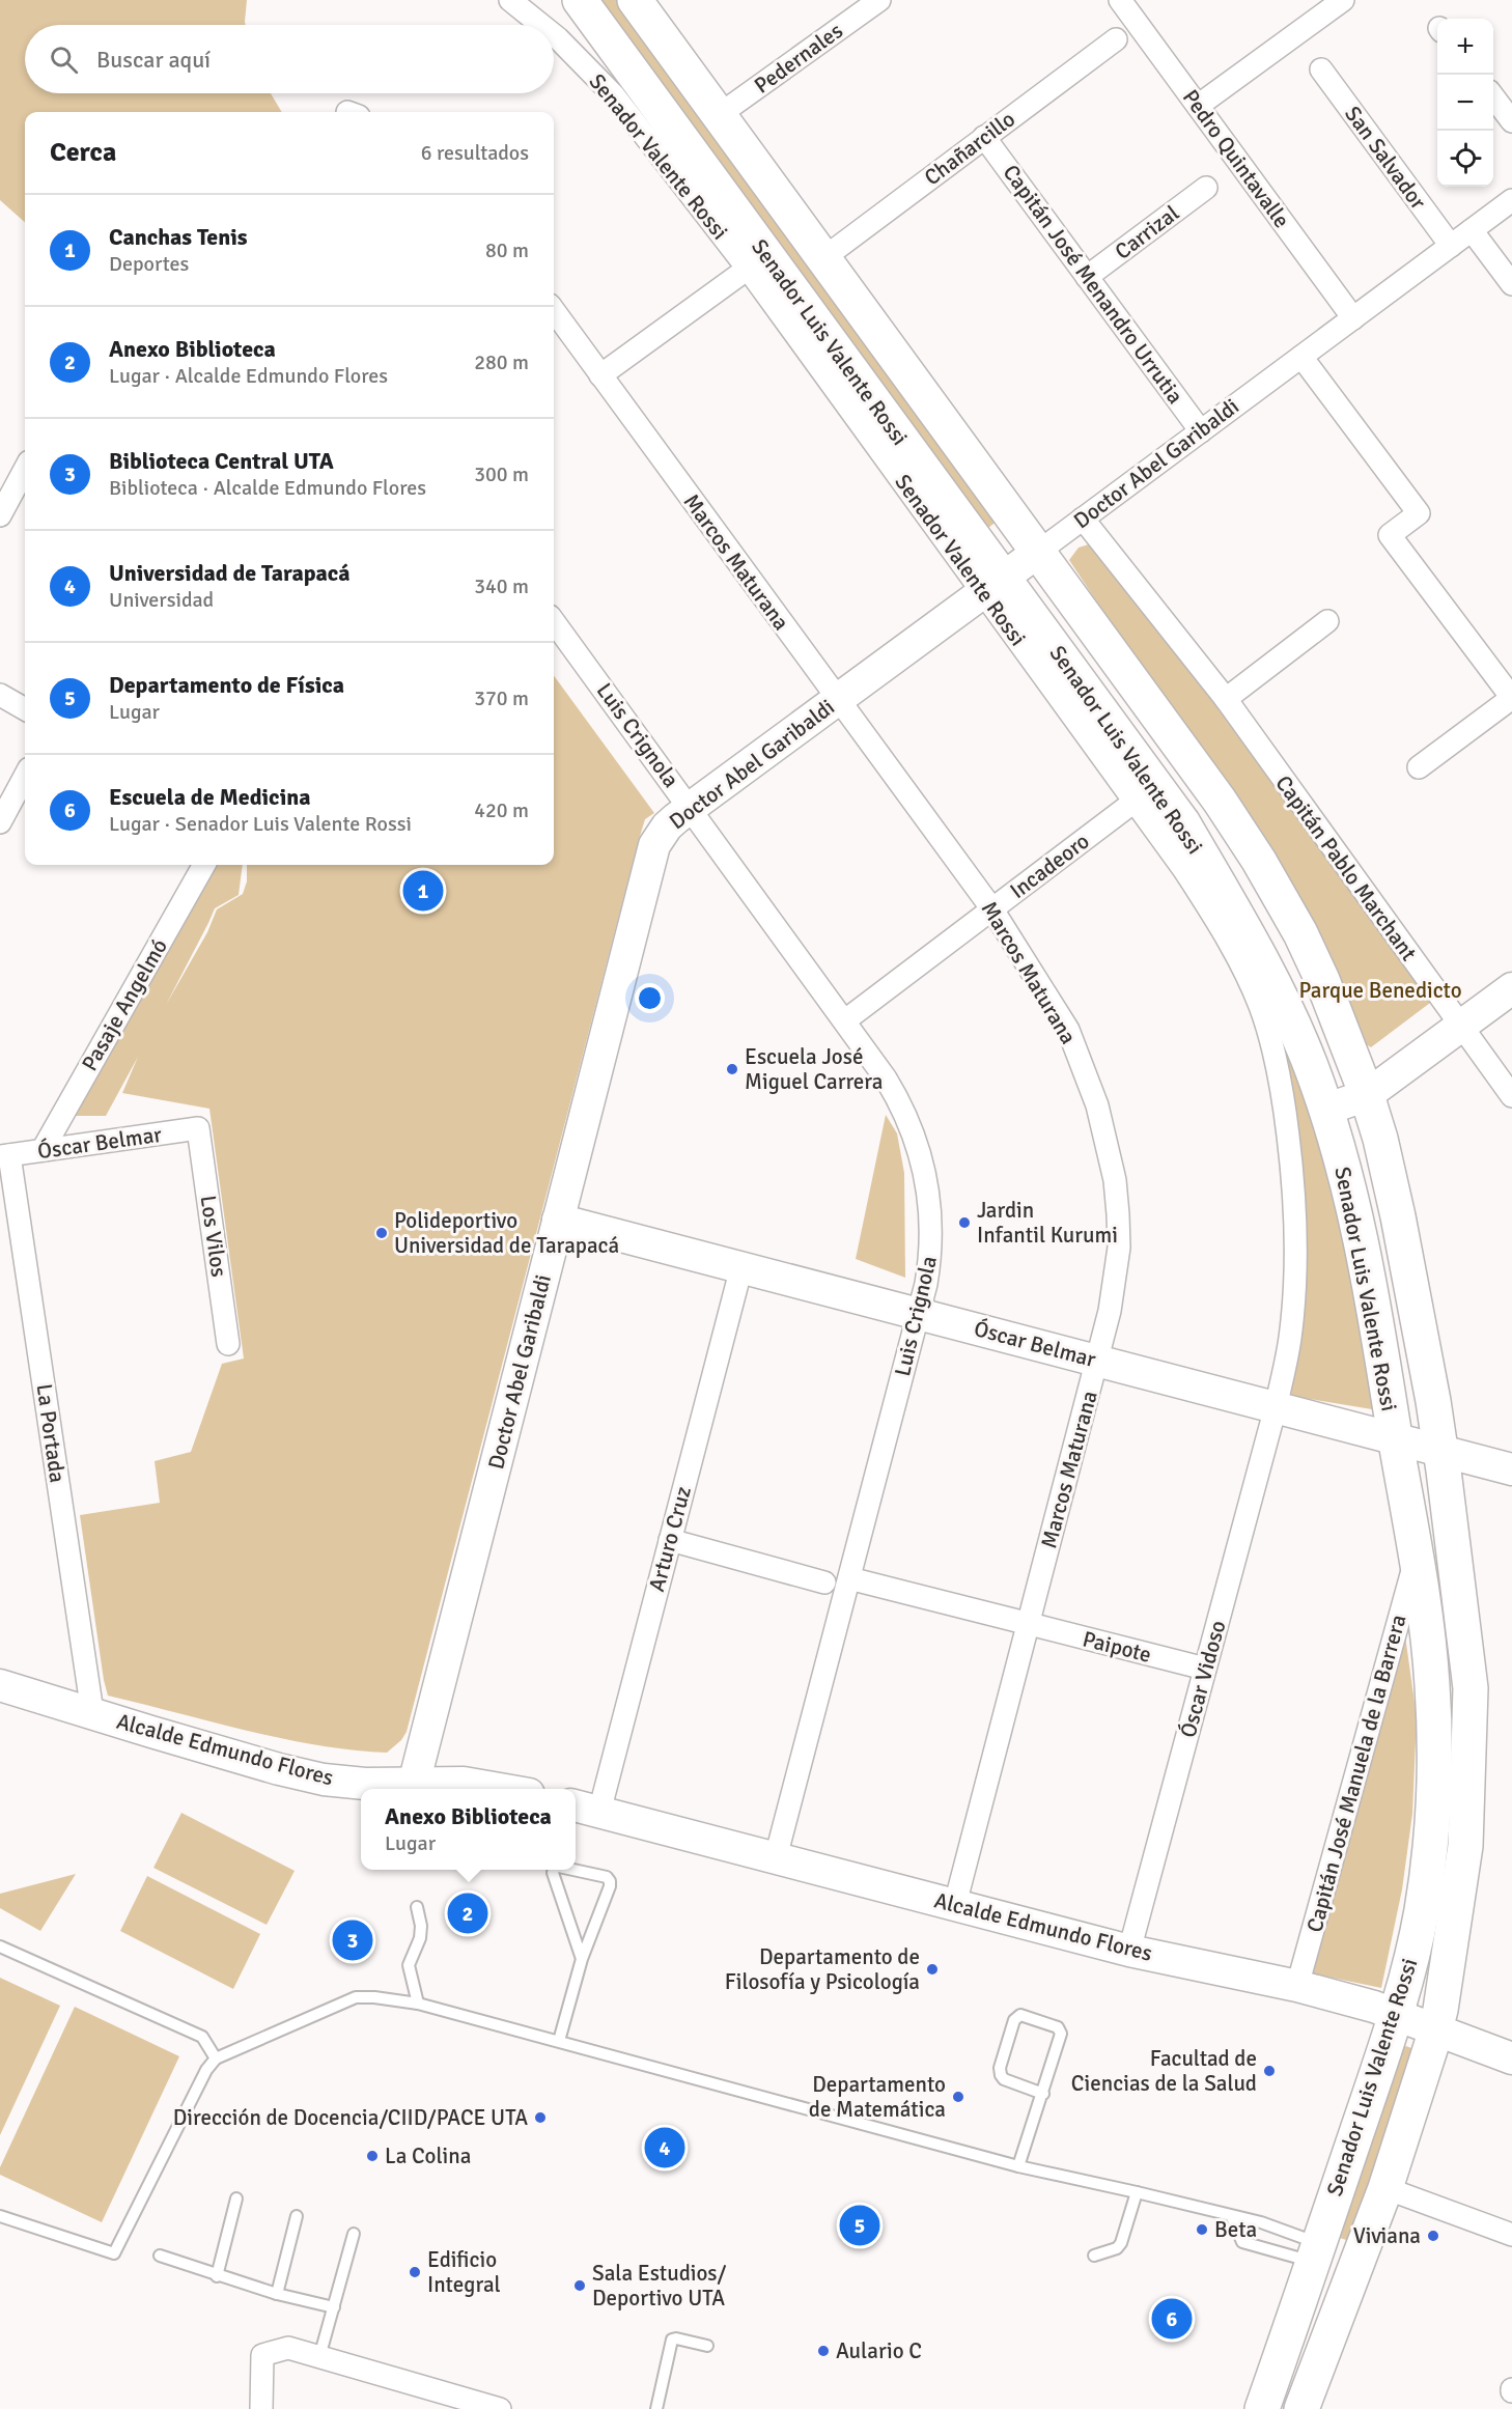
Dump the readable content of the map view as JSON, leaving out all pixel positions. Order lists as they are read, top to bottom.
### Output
{
  "streets": {
    "main road": ["Senador Luis Valente Rossi"],
    "street": [
      "Pedernales",
      "Chañarcillo",
      "Senador Valente Rossi",
      "San Salvador",
      "Pedro Quintavalle",
      "Carrizal",
      "Capitán José Menandro Urrutia",
      "Doctor Abel Garibaldi",
      "Marcos Maturana",
      "Luis Crignola",
      "Incadeoro",
      "Capitán Pablo Marchant",
      "Pasaje Angelmó",
      "Óscar Belmar",
      "Los Vilos",
      "La Portada",
      "Arturo Cruz",
      "Paipote",
      "Óscar Vidoso",
      "Alcalde Edmundo Flores",
      "Capitán José Manuela de la Barrera"
    ]
  },
  "crossings": [
    ["Pedernales", "Senador Luis Valente Rossi"],
    ["Chañarcillo", "Capitán José Menandro Urrutia"],
    ["Chañarcillo", "Senador Luis Valente Rossi"],
    ["Senador Valente Rossi", "Senador Luis Valente Rossi"],
    ["Senador Valente Rossi", "Doctor Abel Garibaldi"],
    ["Senador Valente Rossi", "Incadeoro"],
    ["Senador Valente Rossi", "Óscar Belmar"],
    ["Senador Valente Rossi", "Óscar Vidoso"],
    ["San Salvador", "Doctor Abel Garibaldi"],
    ["Pedro Quintavalle", "Doctor Abel Garibaldi"],
    ["Carrizal", "Capitán José Menandro Urrutia"],
    ["Capitán José Menandro Urrutia", "Doctor Abel Garibaldi"],
    ["Senador Luis Valente Rossi", "Doctor Abel Garibaldi"],
    ["Senador Luis Valente Rossi", "Óscar Belmar"],
    ["Senador Luis Valente Rossi", "Alcalde Edmundo Flores"],
    ["Senador Luis Valente Rossi", "Capitán José Manuela de la Barrera"],
    ["Doctor Abel Garibaldi", "Marcos Maturana"],
    ["Doctor Abel Garibaldi", "Luis Crignola"],
    ["Doctor Abel Garibaldi", "Capitán Pablo Marchant"],
    ["Doctor Abel Garibaldi", "Óscar Belmar"],
    ["Doctor Abel Garibaldi", "Alcalde Edmundo Flores"],
    ["Marcos Maturana", "Incadeoro"],
    ["Marcos Maturana", "Óscar Belmar"],
    ["Marcos Maturana", "Paipote"],
    ["Marcos Maturana", "Alcalde Edmundo Flores"],
    ["Luis Crignola", "Incadeoro"],
    ["Luis Crignola", "Óscar Belmar"],
    ["Luis Crignola", "Paipote"],
    ["Luis Crignola", "Alcalde Edmundo Flores"],
    ["Pasaje Angelmó", "Óscar Belmar"],
    ["Óscar Belmar", "Los Vilos"],
    ["Óscar Belmar", "La Portada"],
    ["Óscar Belmar", "Arturo Cruz"],
    ["Óscar Belmar", "Óscar Vidoso"],
    ["La Portada", "Alcalde Edmundo Flores"],
    ["Arturo Cruz", "Alcalde Edmundo Flores"],
    ["Paipote", "Óscar Vidoso"],
    ["Óscar Vidoso", "Alcalde Edmundo Flores"],
    ["Alcalde Edmundo Flores", "Capitán José Manuela de la Barrera"]
  ],
  "parks": ["Parque Benedicto"],
  "places": [
    "Escuela José Miguel Carrera",
    "Jardin Infantil Kurumi",
    "Polideportivo Universidad de Tarapacá",
    "Departamento de Filosofía y Psicología",
    "Facultad de Ciencias de la Salud",
    "Departamento de Matemática",
    "Dirección de Docencia/CIID/PACE UTA",
    "La Colina",
    "Beta",
    "Viviana",
    "Edificio Integral",
    "Sala Estudios/ Deportivo UTA",
    "Aulario C"
  ],
  "page": {
    "map_buttons": ["+", "−"],
    "search": "Buscar aquí",
    "heading": ["Cerca", "6 resultados"],
    "list": [
      {
        "mark": "1",
        "name": "Canchas Tenis",
        "note": "Deportes",
        "value": "80 m"
      },
      {
        "mark": "2",
        "name": "Anexo Biblioteca",
        "note": "Lugar · Alcalde Edmundo Flores",
        "value": "280 m"
      },
      {
        "mark": "3",
        "name": "Biblioteca Central UTA",
        "note": "Biblioteca · Alcalde Edmundo Flores",
        "value": "300 m"
      },
      {
        "mark": "4",
        "name": "Universidad de Tarapacá",
        "note": "Universidad",
        "value": "340 m"
      },
      {
        "mark": "5",
        "name": "Departamento de Física",
        "note": "Lugar",
        "value": "370 m"
      },
      {
        "mark": "6",
        "name": "Escuela de Medicina",
        "note": "Lugar · Senador Luis Valente Rossi",
        "value": "420 m"
      }
    ],
    "pins": [
      "1",
      "2",
      "3",
      "4",
      "5",
      "6"
    ],
    "popup": ["Anexo Biblioteca", "Lugar"]
  }
}
